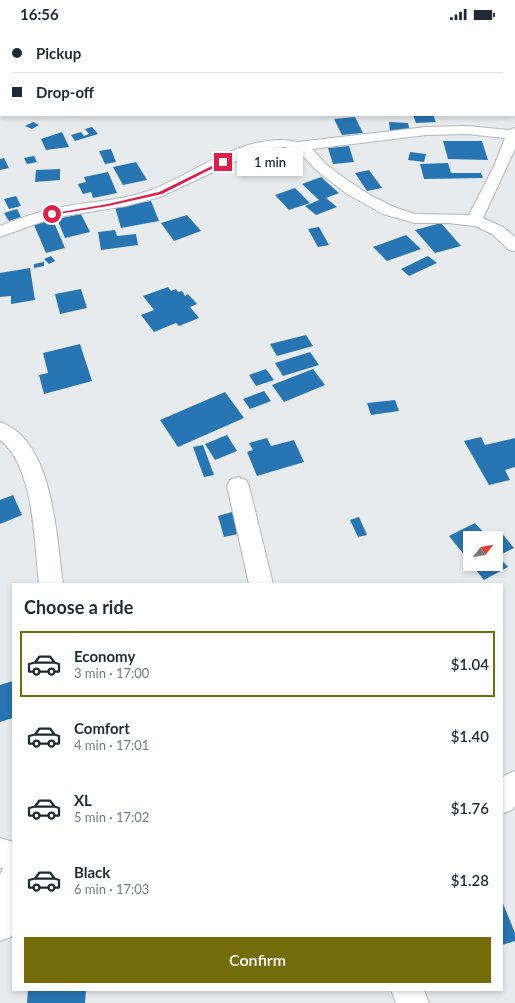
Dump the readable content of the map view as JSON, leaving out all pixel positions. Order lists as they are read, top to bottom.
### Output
{
  "north": "top right",
  "page": {
    "status": "16:56",
    "banner": ["Pickup", "Drop-off"],
    "bubble": "1 min",
    "heading": "Choose a ride",
    "list": [
      {
        "name": "Economy",
        "note": "3 min · 17:00",
        "value": "$1.04"
      },
      {
        "name": "Comfort",
        "note": "4 min · 17:01",
        "value": "$1.40"
      },
      {
        "name": "XL",
        "note": "5 min · 17:02",
        "value": "$1.76"
      },
      {
        "name": "Black",
        "note": "6 min · 17:03",
        "value": "$1.28"
      }
    ],
    "buttons": "Confirm"
  }
}
